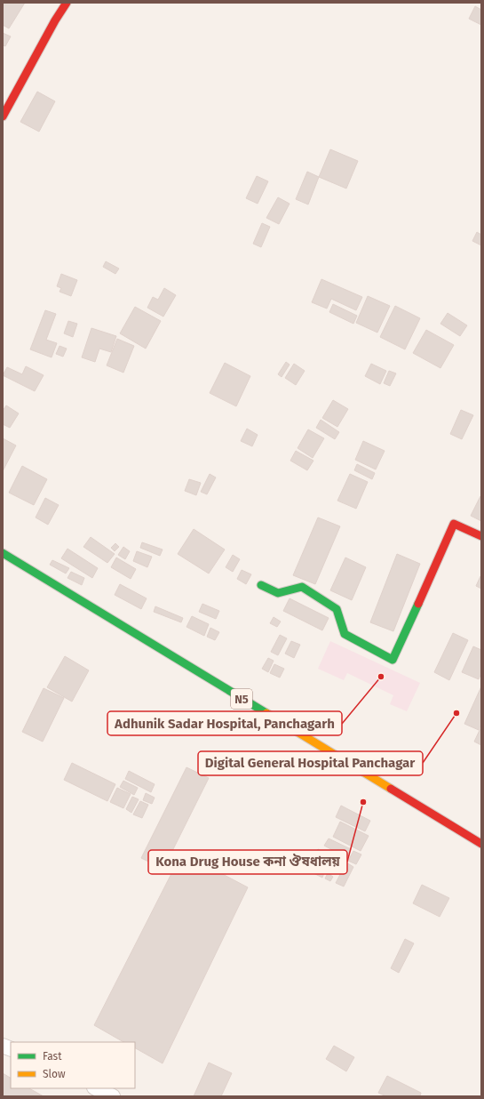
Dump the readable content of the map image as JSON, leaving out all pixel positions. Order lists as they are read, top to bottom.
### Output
{
  "streets": {
    "main road": ["N5"]
  },
  "places": ["Adhunik Sadar Hospital, Panchagarh", "Digital General Hospital Panchagar", "Kona Drug House কনা ঔষধালয়"],
  "legend": ["Fast", "Slow"]
}
